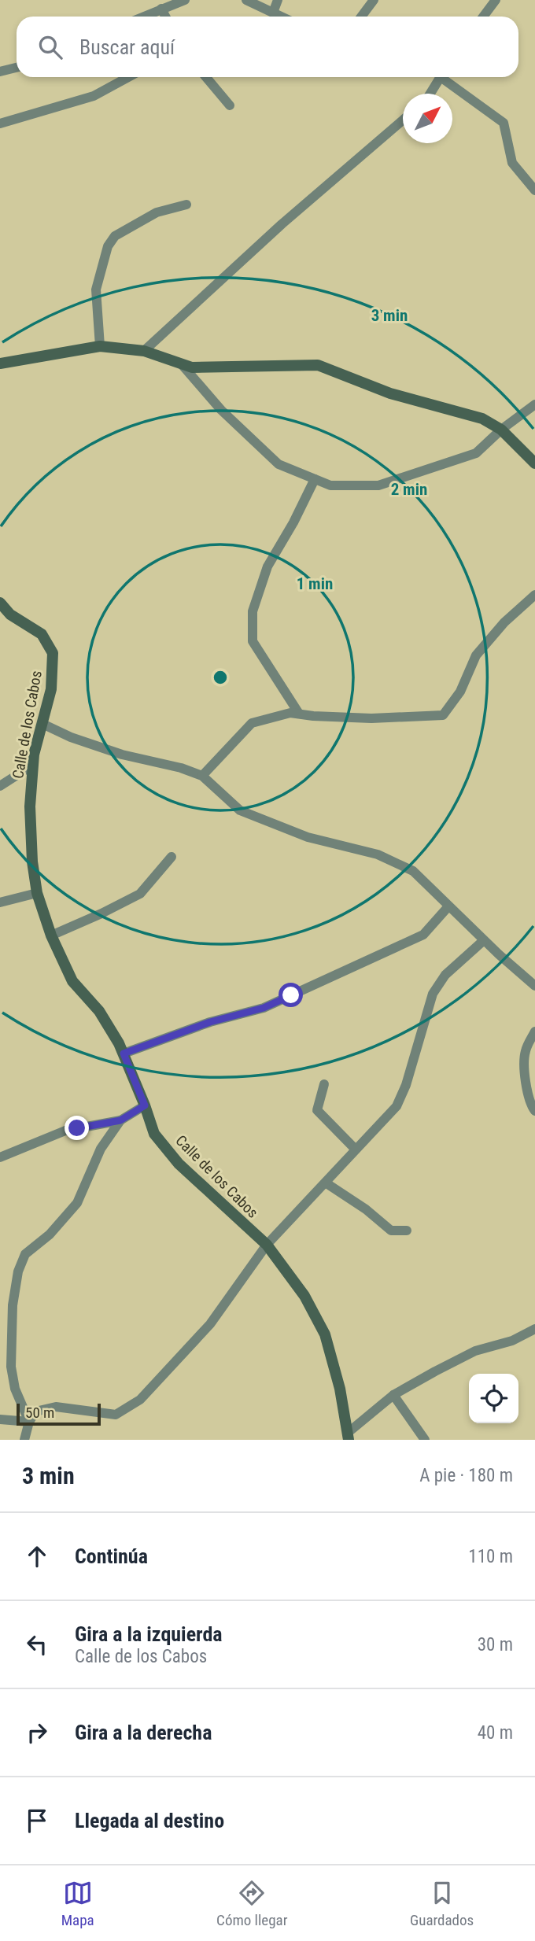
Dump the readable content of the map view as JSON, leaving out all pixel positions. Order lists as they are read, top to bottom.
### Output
{
  "streets": {
    "street": ["Calle de los Cabos"]
  },
  "scale_bar": "50 m",
  "north": "top right",
  "page": {
    "search": "Buscar aquí",
    "scale": "50 m",
    "heading": ["3 min", "A pie · 180 m"],
    "list": [
      ["Continúa", "110 m"],
      ["Gira a la izquierda", "Calle de los Cabos", "30 m"],
      ["Gira a la derecha", "40 m"],
      "Llegada al destino"
    ],
    "nav": ["Mapa", "Cómo llegar", "Guardados"]
  },
  "rings": ["3 min", "2 min", "1 min"]
}
